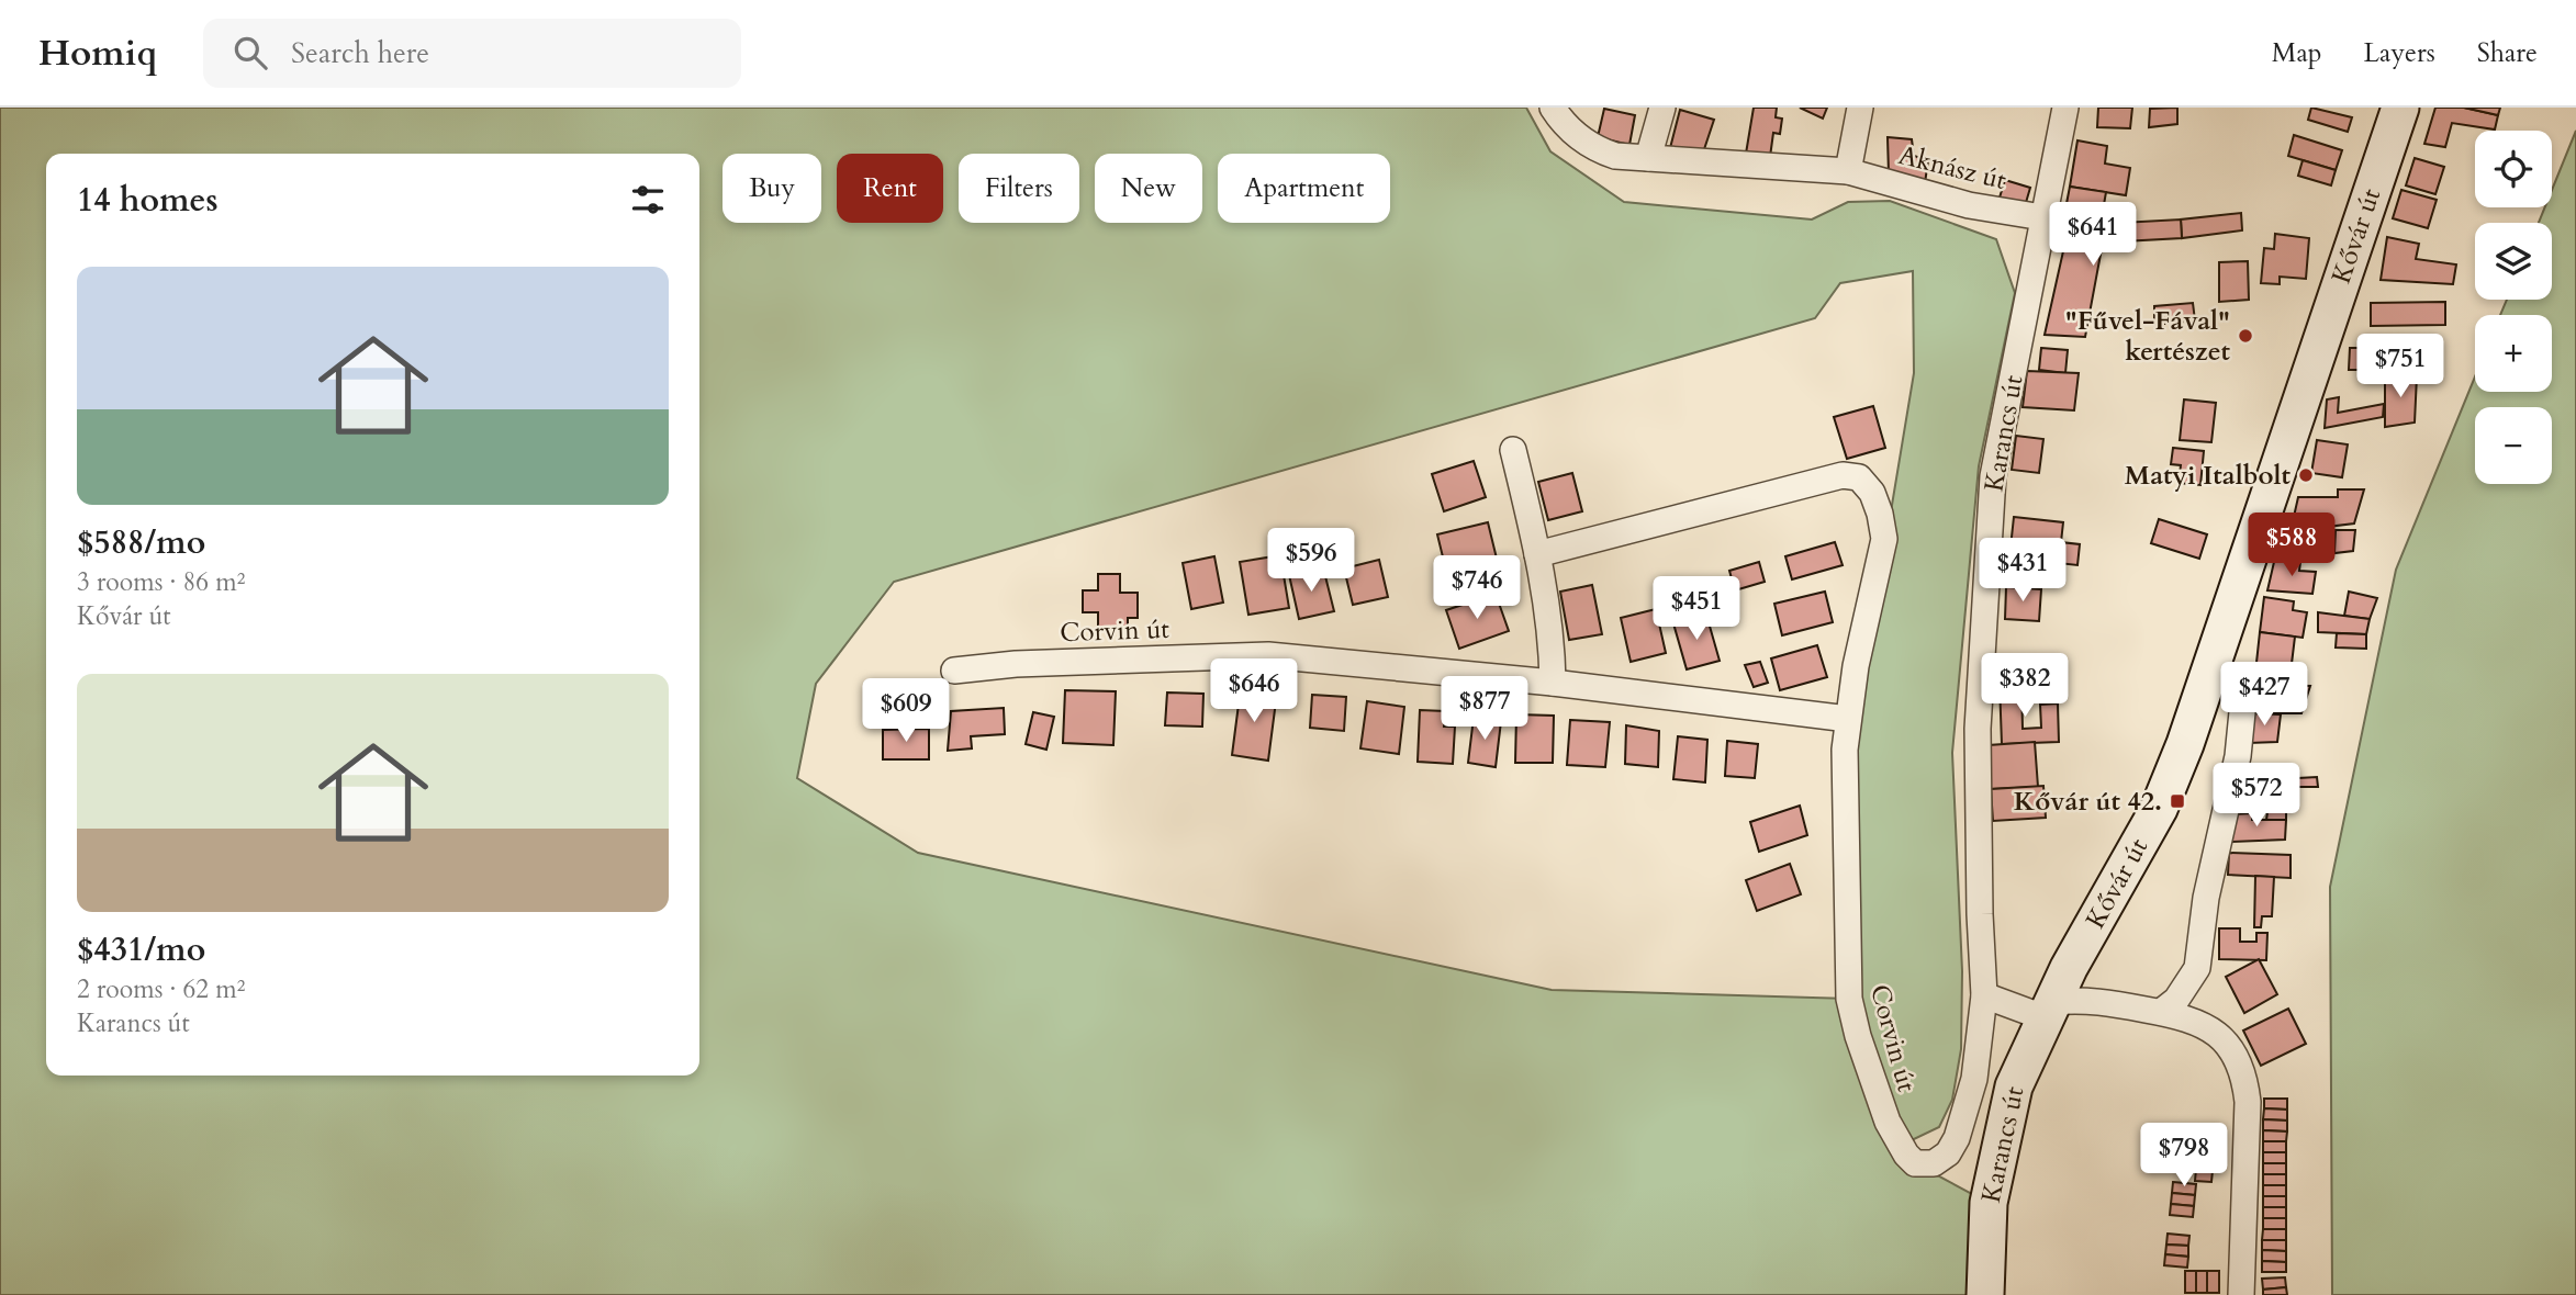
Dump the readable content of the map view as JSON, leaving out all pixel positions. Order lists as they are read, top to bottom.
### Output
{
  "streets": {
    "main road": ["Kővár út", "Karancs út"],
    "street": ["Aknász út", "Corvin út"]
  },
  "crossings": [
    ["Aknász út", "Karancs út"],
    ["Kővár út", "Karancs út"],
    ["Karancs út", "Corvin út"]
  ],
  "places": {
    "other": ["\"Fűvel-Fával\" kertészet", "Matyi Italbolt"],
    "transit": ["Kővár út 42."]
  },
  "page": {
    "header": "Homiq",
    "search": "Search here",
    "nav": ["Map", "Layers", "Share"],
    "map_buttons": ["+", "−"],
    "chip": [
      "Buy",
      "Rent",
      "Filters",
      "New",
      "Apartment"
    ],
    "heading": "14 homes",
    "price": [
      "$641",
      "$751",
      "$588",
      "$596",
      "$431",
      "$746",
      "$451",
      "$382",
      "$646",
      "$427",
      "$877",
      "$609",
      "$572",
      "$798"
    ],
    "list": [
      {
        "name": "$588/mo",
        "note": "3 rooms · 86 m² · Kővár út"
      },
      {
        "name": "$431/mo",
        "note": "2 rooms · 62 m² · Karancs út"
      }
    ]
  }
}
